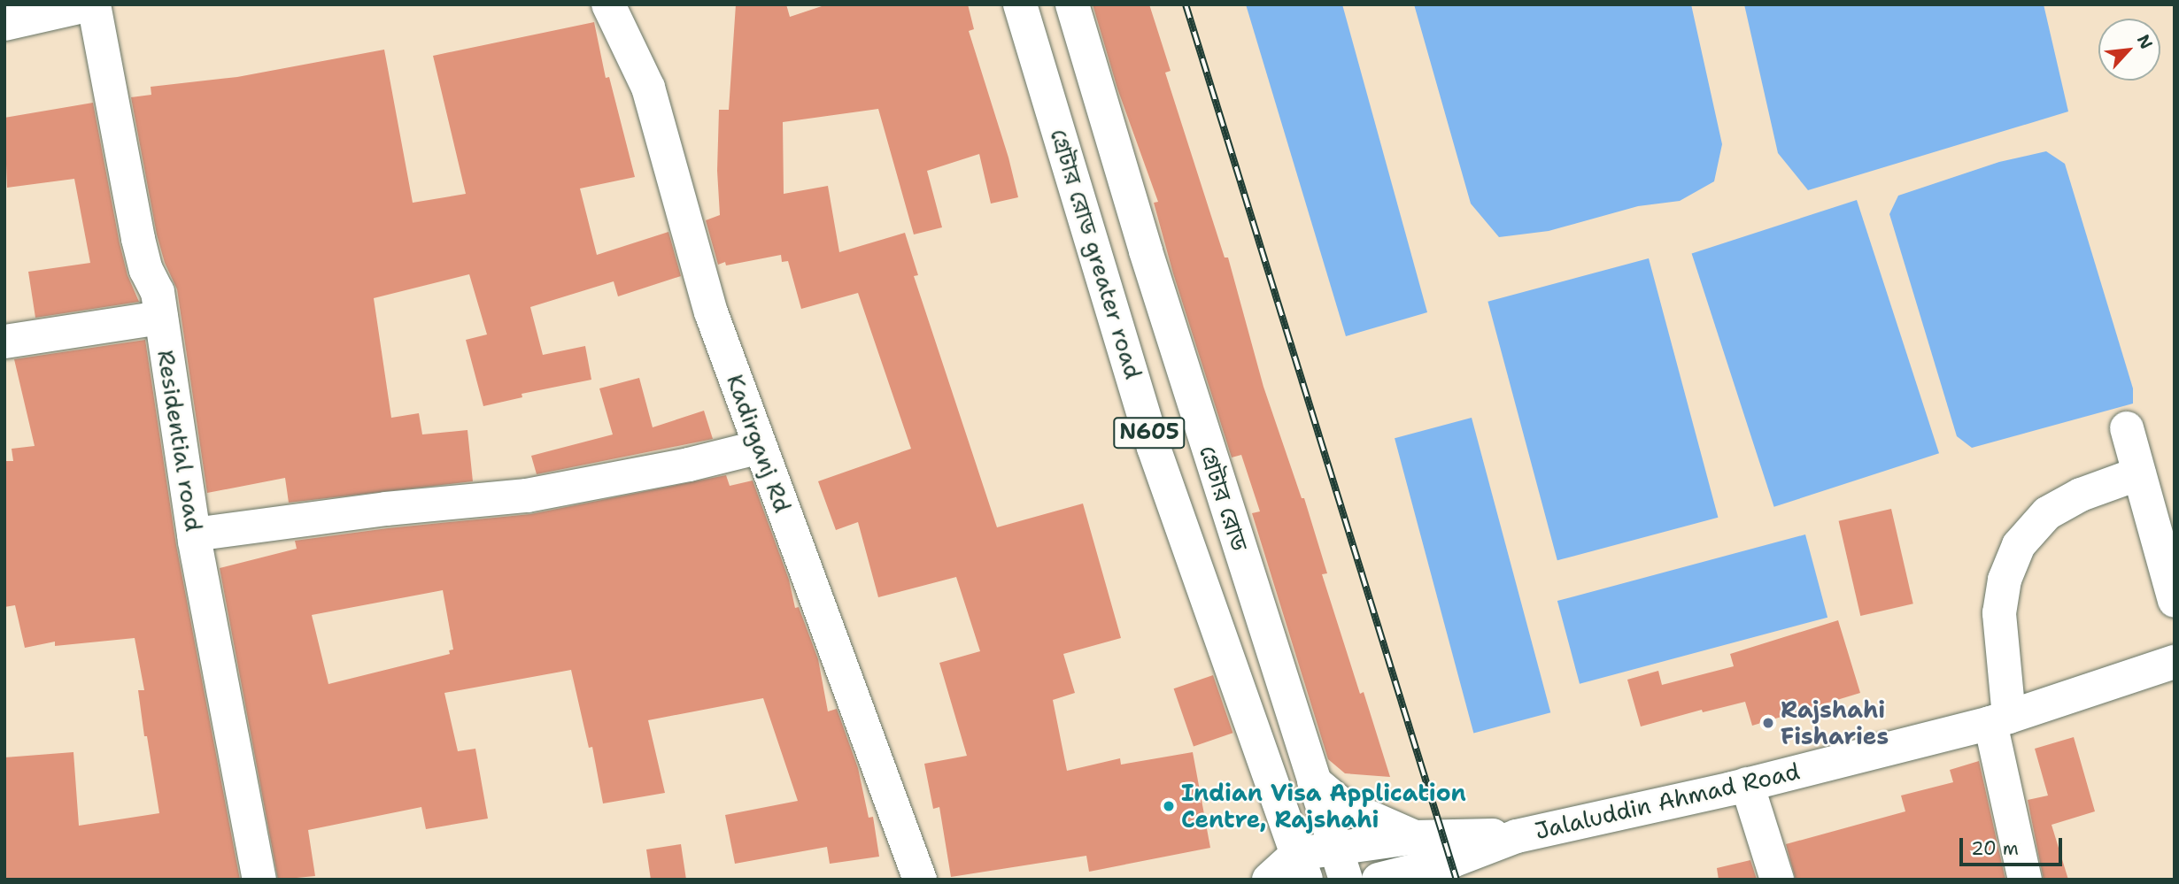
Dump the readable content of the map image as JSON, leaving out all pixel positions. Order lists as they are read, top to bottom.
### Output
{
  "streets": {
    "main road": [
      "গ্রেটার রোড greater road",
      "N605",
      "Residential road",
      "Kadirganj Rd",
      "গ্রেটার রোড",
      "Jalaluddin Ahmad Road"
    ]
  },
  "crossings": [
    ["গ্রেটার রোড greater road", "Jalaluddin Ahmad Road"],
    ["N605", "গ্রেটার রোড"],
    ["N605", "Jalaluddin Ahmad Road"],
    ["গ্রেটার রোড", "Jalaluddin Ahmad Road"]
  ],
  "places": ["Rajshahi Fisharies", "Indian Visa Application Centre, Rajshahi"],
  "scale_bar": "20 m",
  "north": "top right"
}
